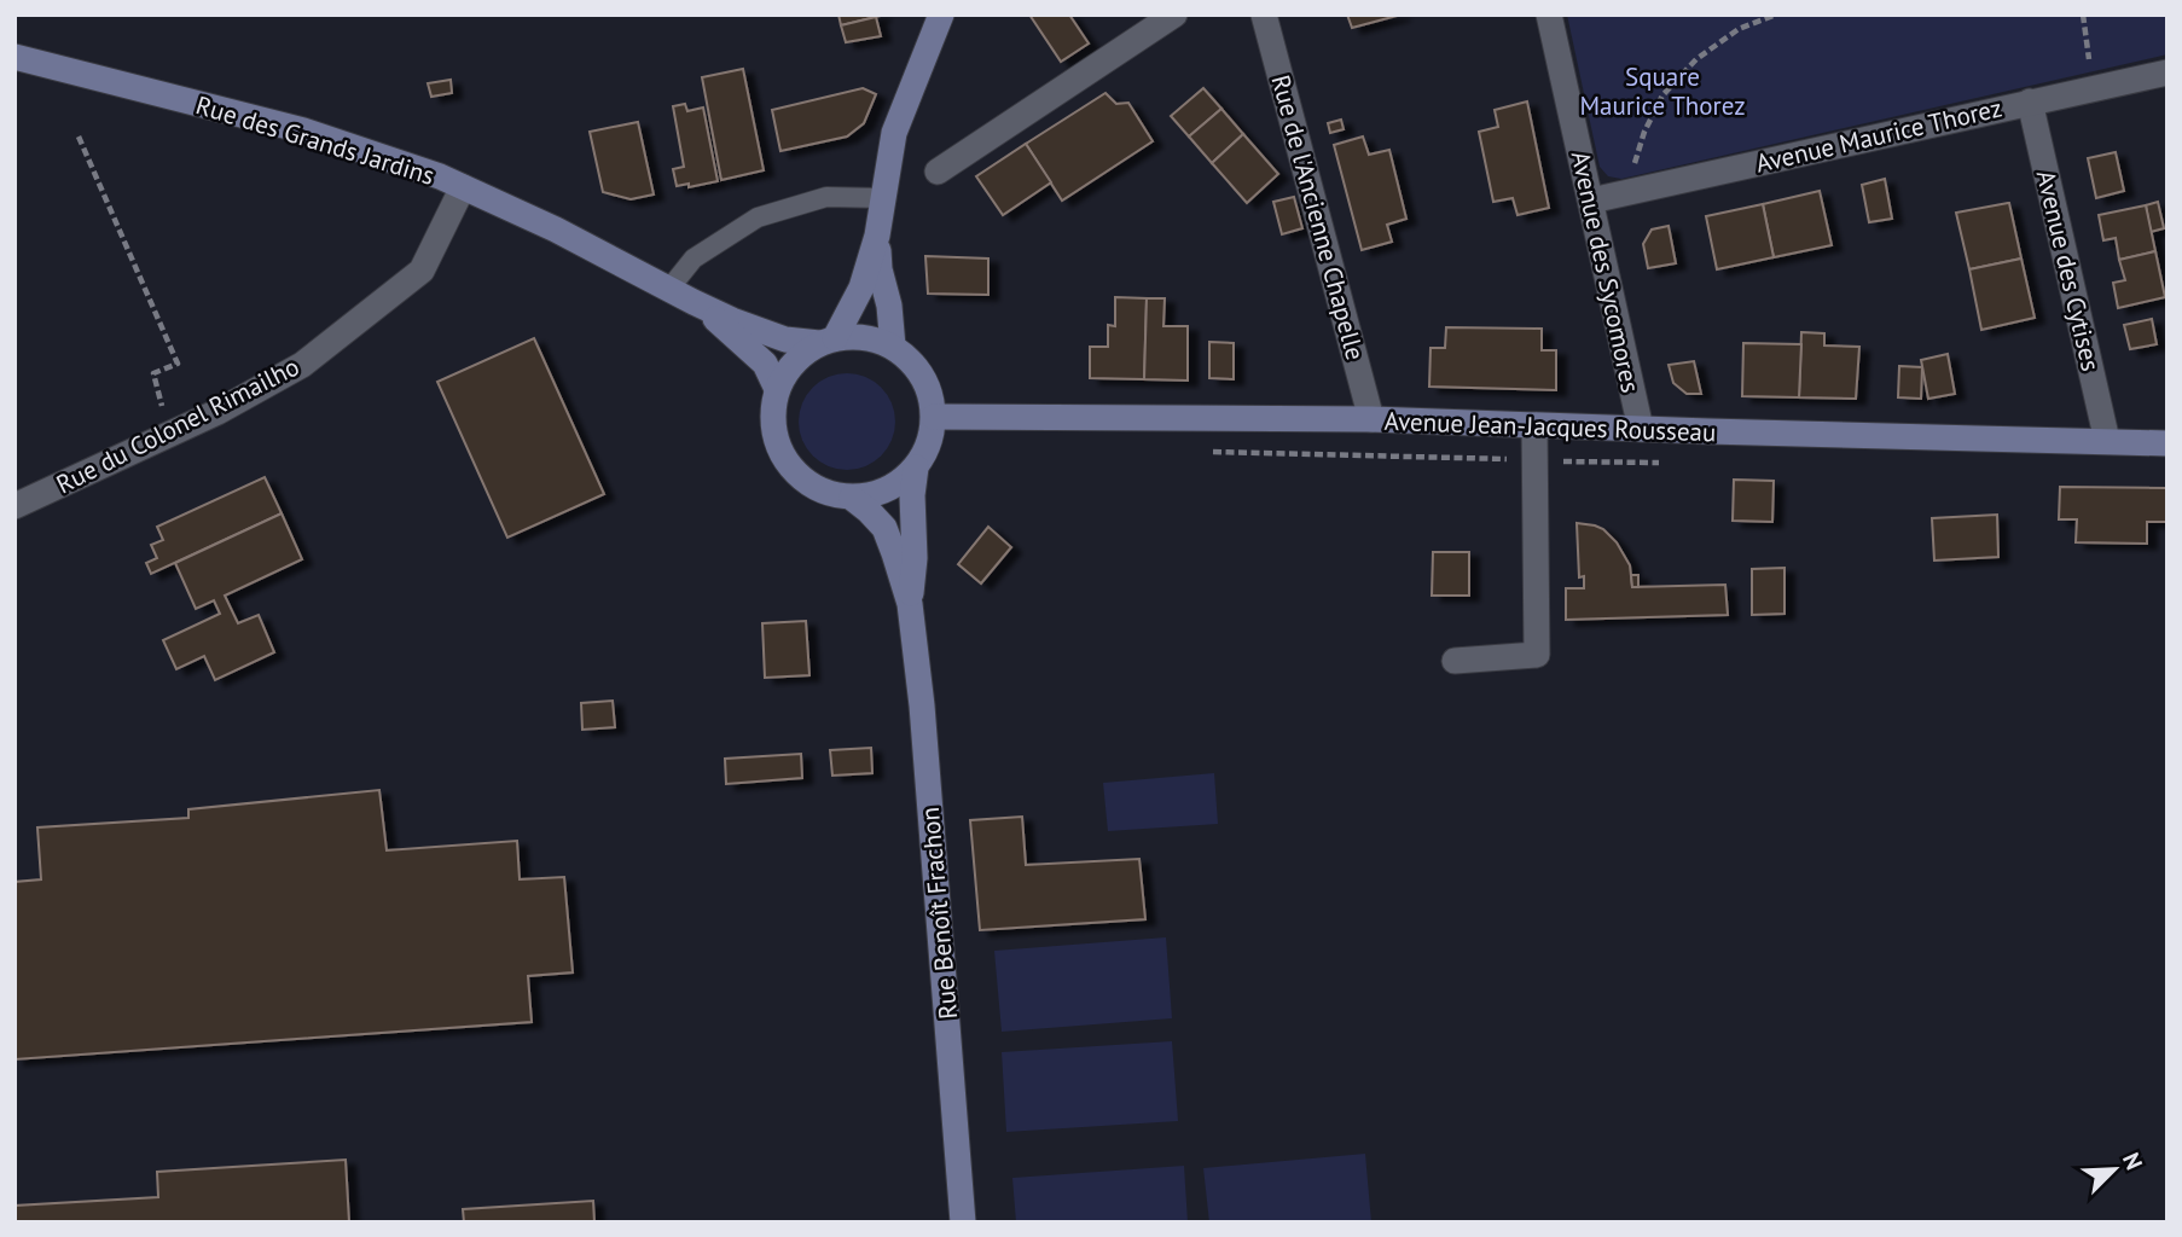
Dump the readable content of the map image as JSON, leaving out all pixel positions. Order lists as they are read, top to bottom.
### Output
{
  "streets": {
    "main road": ["Rue des Grands Jardins", "Avenue Jean-Jacques Rousseau", "Rue Benoît Frachon"],
    "street": [
      "Avenue Maurice Thorez",
      "Rue de l'Ancienne Chapelle",
      "Avenue des Cytises",
      "Avenue des Sycomores",
      "Rue du Colonel Rimailho"
    ]
  },
  "crossings": [
    ["Avenue Maurice Thorez", "Avenue des Cytises"],
    ["Avenue Maurice Thorez", "Avenue des Sycomores"],
    ["Rue des Grands Jardins", "Rue du Colonel Rimailho"],
    ["Rue de l'Ancienne Chapelle", "Avenue Jean-Jacques Rousseau"],
    ["Avenue des Cytises", "Avenue Jean-Jacques Rousseau"],
    ["Avenue des Sycomores", "Avenue Jean-Jacques Rousseau"]
  ],
  "parks": ["Square Maurice Thorez"],
  "north": "top right"
}
